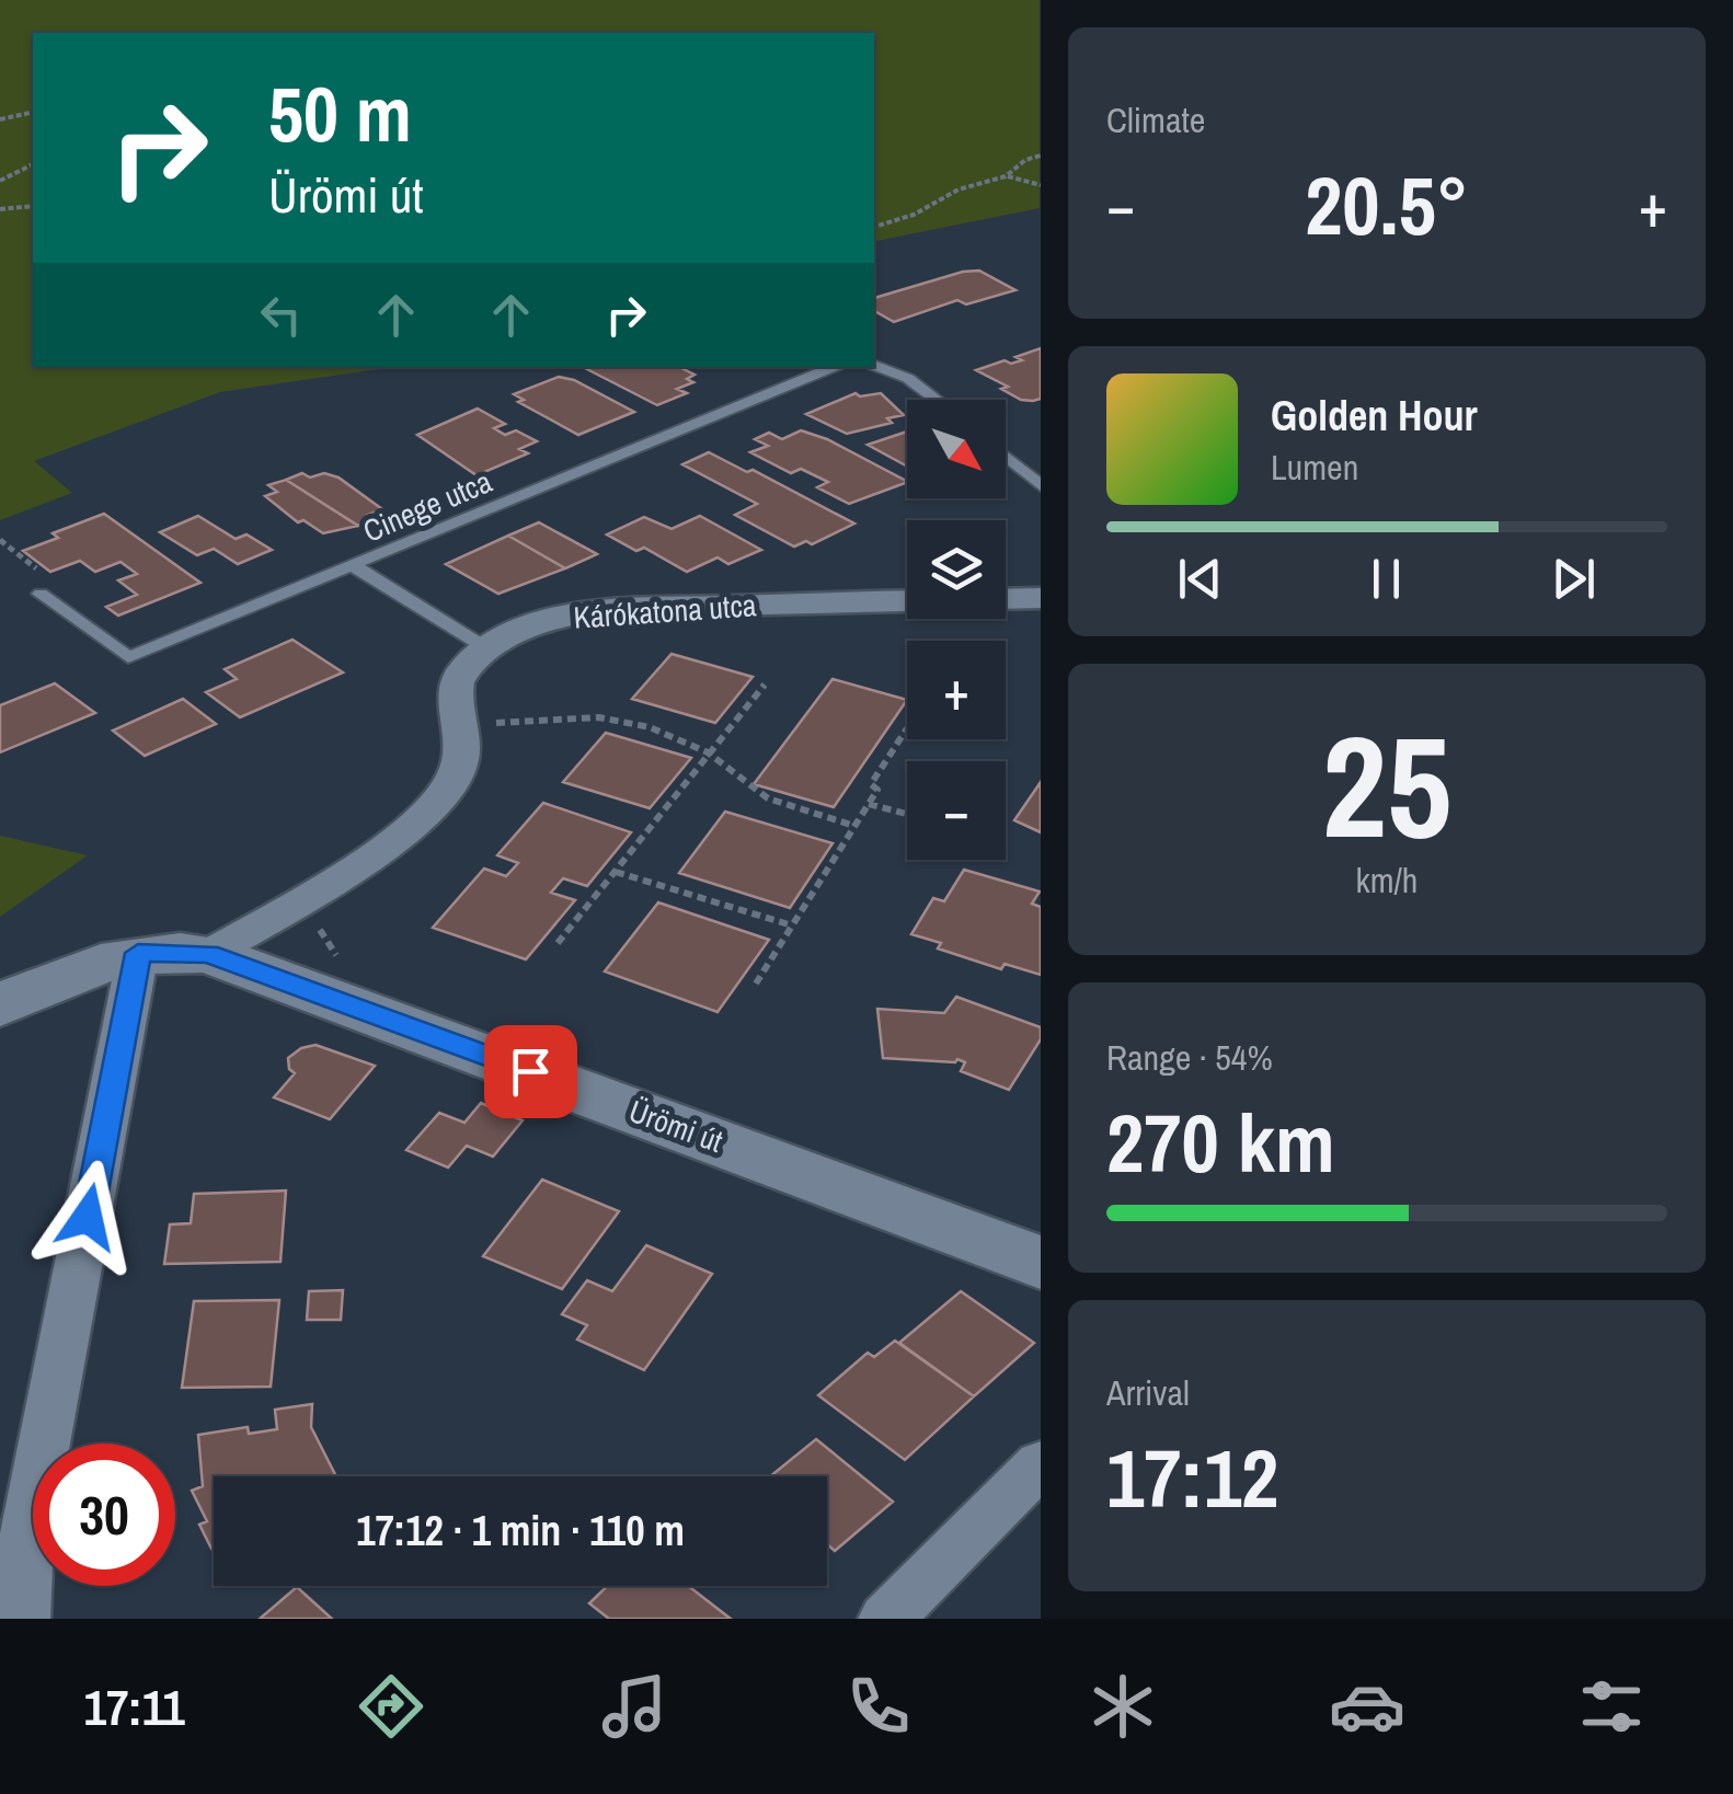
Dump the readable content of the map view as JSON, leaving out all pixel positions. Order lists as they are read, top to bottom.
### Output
{
  "streets": {
    "street": ["Kárókatona utca", "Ürömi út"],
    "lane": ["Cinege utca"]
  },
  "crossings": [
    ["Kárókatona utca", "Ürömi út"]
  ],
  "north": "bottom right",
  "page": {
    "tile": [
      "Climate",
      ["25", "km/h"],
      ["Range · 54%", "270 km"],
      ["Arrival", "17:12"]
    ],
    "turn": ["50 m", "Ürömi út"],
    "heat": ["−", "20.5°", "+"],
    "song": ["Golden Hour", "Lumen"],
    "map_buttons": ["+", "−"],
    "limit": "30",
    "trip": "17:12 · 1 min · 110 m",
    "tabs": "17:11"
  }
}
